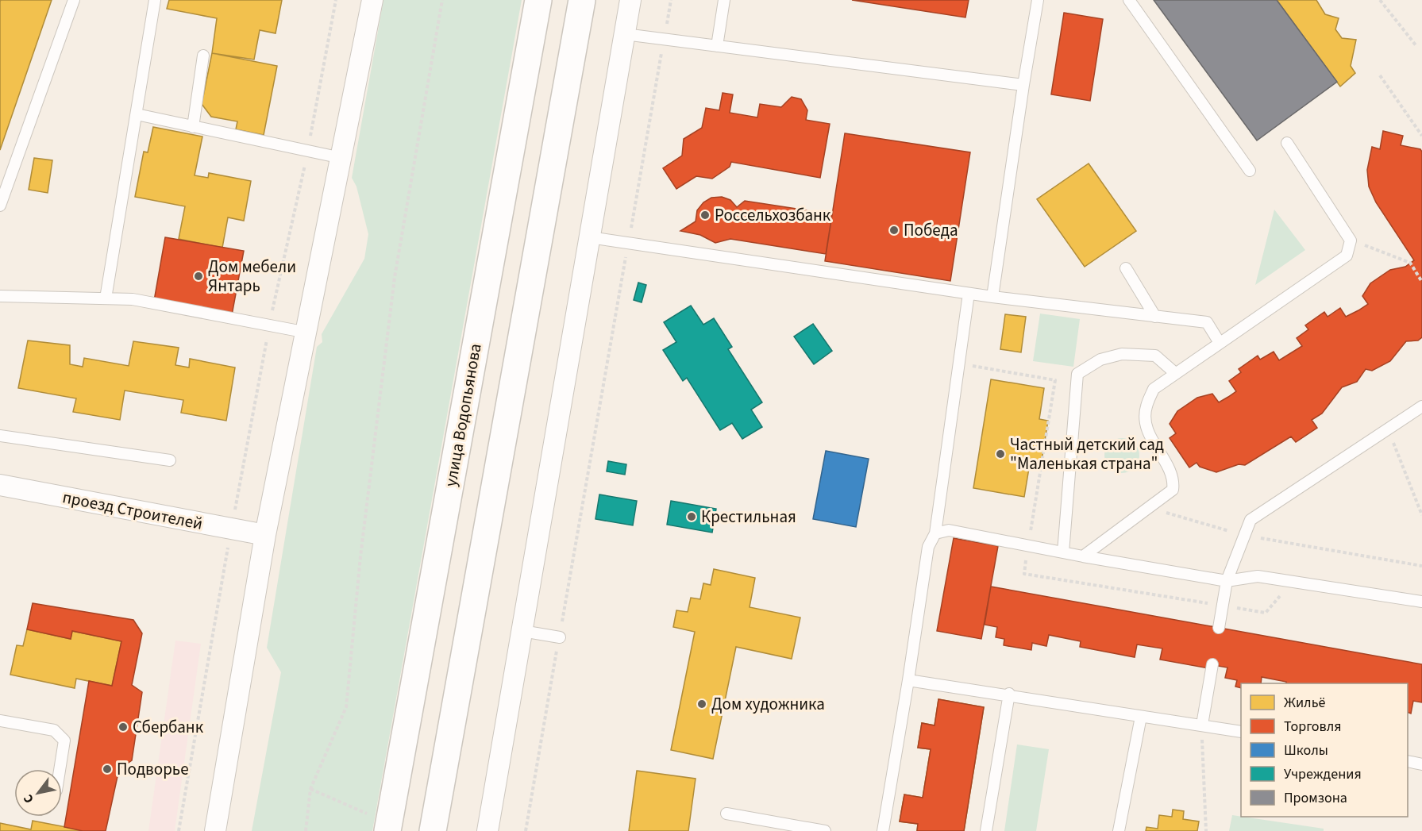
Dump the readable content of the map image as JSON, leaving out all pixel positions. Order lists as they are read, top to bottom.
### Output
{
  "streets": {
    "main road": ["улица Водопьянова"],
    "street": ["проезд Строителей"]
  },
  "places": [
    "Россельхозбанк",
    "Победа",
    "Дом мебели Янтарь",
    "Частный детский сад \"Маленькая страна\"",
    "Крестильная",
    "Дом художника",
    "Сбербанк",
    "Подворье"
  ],
  "legend": [
    "Жильё",
    "Торговля",
    "Школы",
    "Учреждения",
    "Промзона"
  ],
  "north": "bottom left"
}
